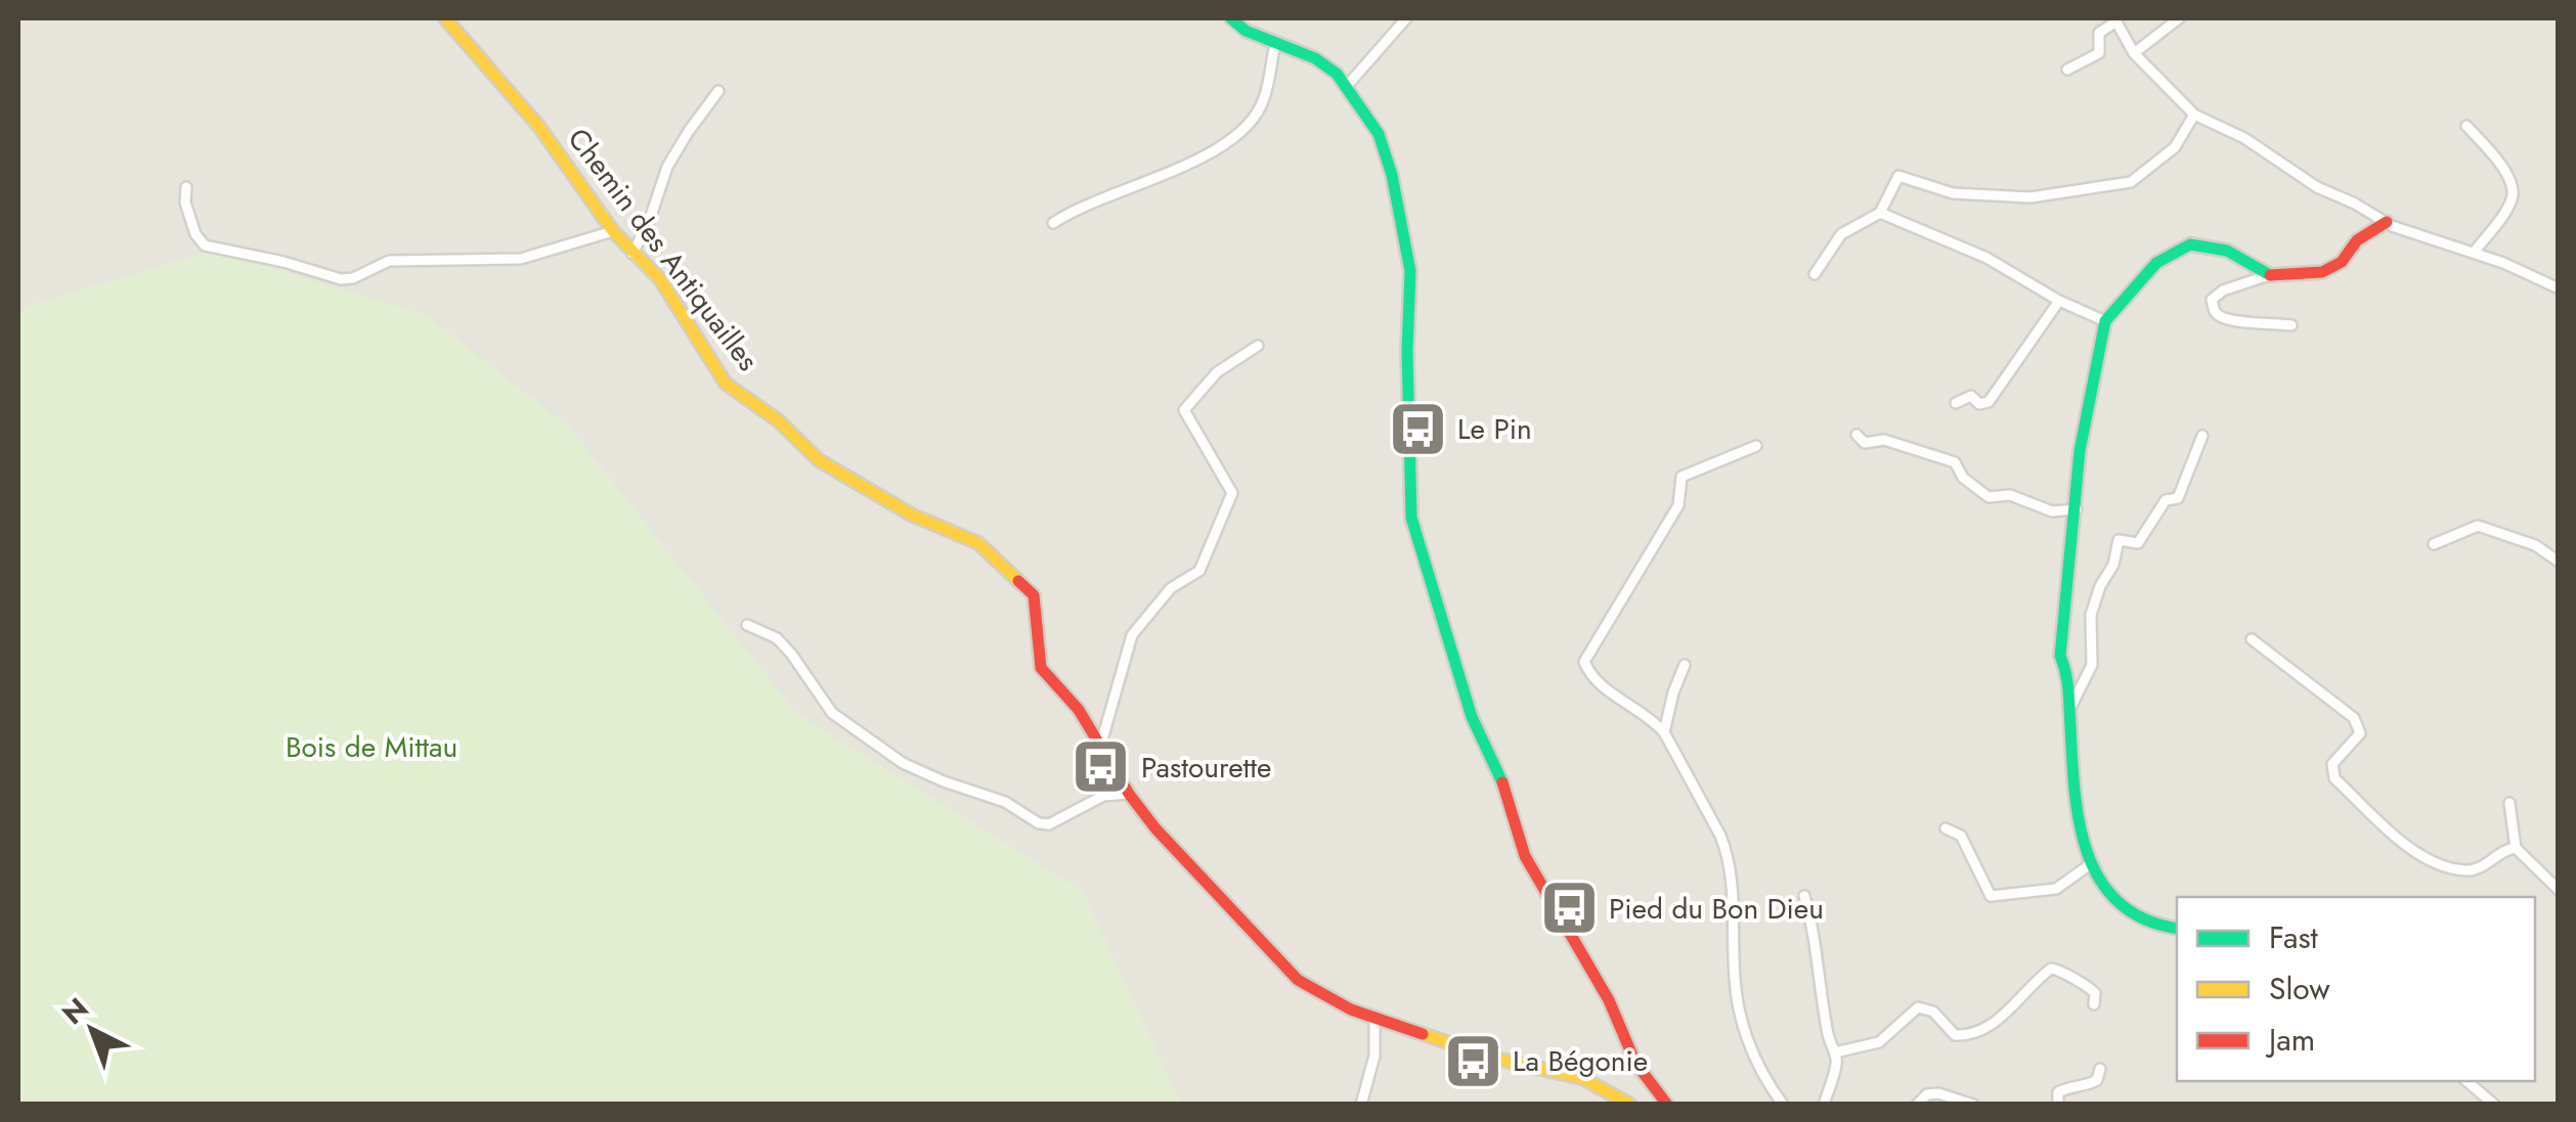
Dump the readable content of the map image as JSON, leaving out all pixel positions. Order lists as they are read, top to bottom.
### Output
{
  "streets": {
    "street": ["Chemin des Antiquailles"]
  },
  "parks": ["Bois de Mittau"],
  "places": {
    "bus stop": [
      "Le Pin",
      "Pastourette",
      "Pied du Bon Dieu",
      "La Bégonie"
    ]
  },
  "legend": ["Fast", "Slow", "Jam"],
  "north": "top left"
}
